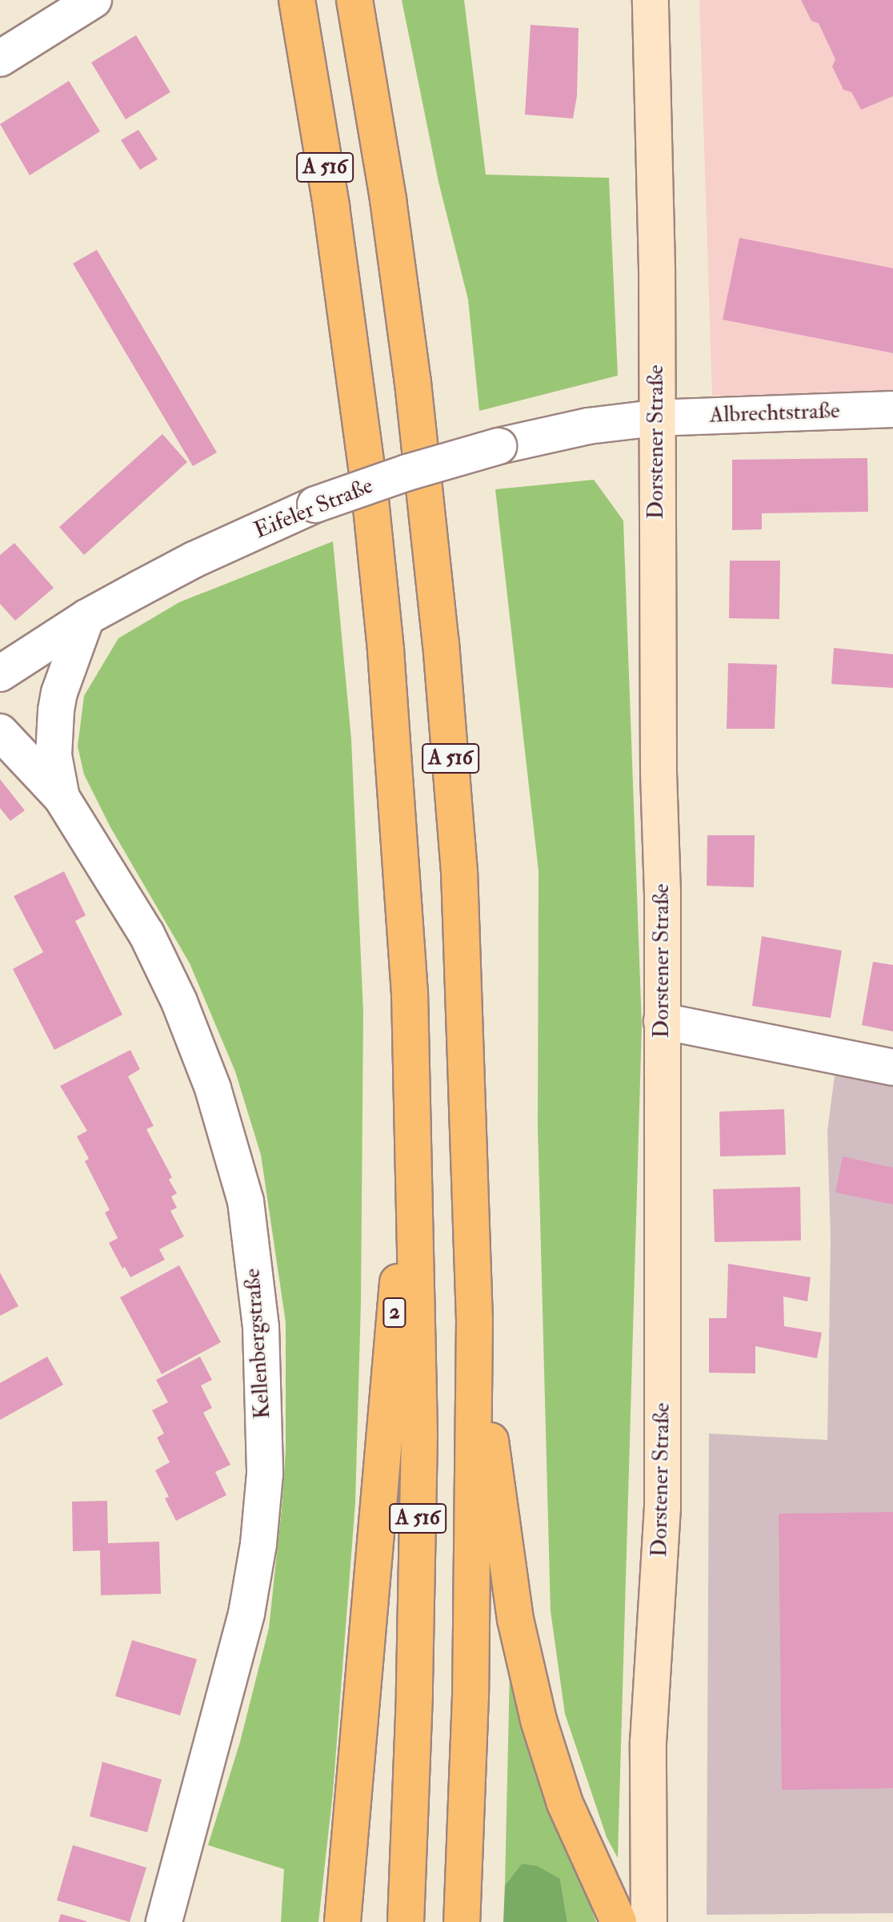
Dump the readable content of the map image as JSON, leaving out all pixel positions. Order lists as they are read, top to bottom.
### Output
{
  "streets": {
    "highway": ["A 516", "2"],
    "main road": ["Dorstener Straße"],
    "street": ["Albrechtstraße", "Eifeler Straße", "Kellenbergstraße"]
  },
  "crossings": [
    ["A 516", "2"],
    ["Albrechtstraße", "Dorstener Straße"],
    ["Albrechtstraße", "Eifeler Straße"],
    ["Dorstener Straße", "Eifeler Straße"],
    ["Eifeler Straße", "Kellenbergstraße"]
  ]
}
